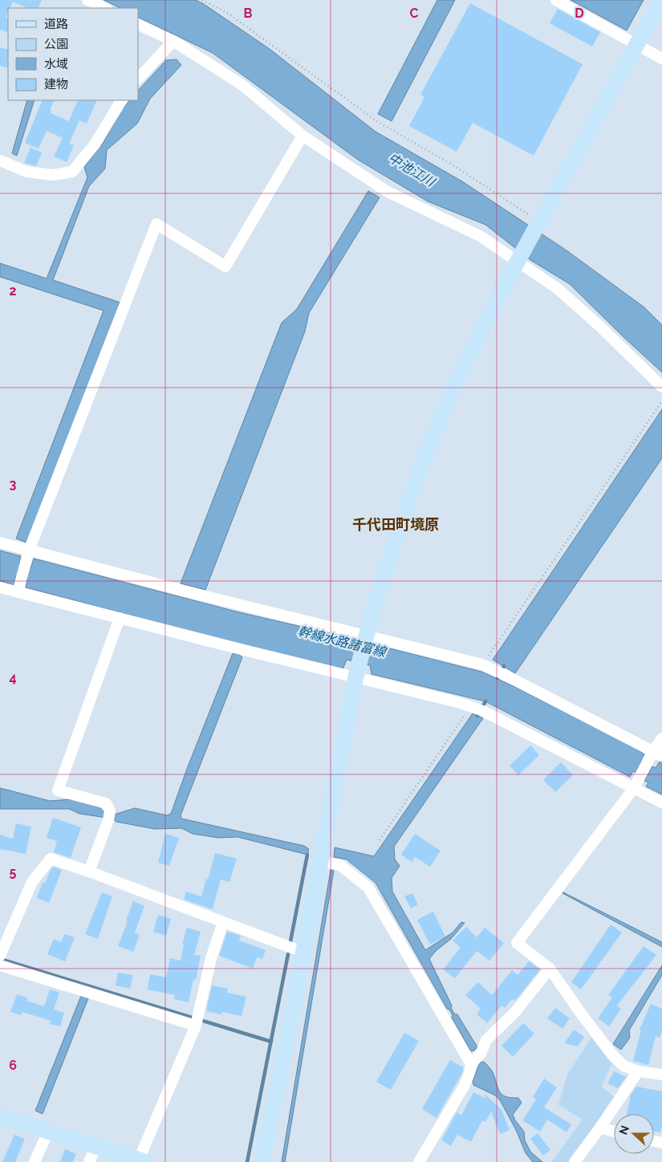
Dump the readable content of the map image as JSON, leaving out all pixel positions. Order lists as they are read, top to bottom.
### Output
{
  "districts": ["千代田町境原"],
  "water": ["中池江川", "幹線水路諸富線"],
  "legend": [
    "道路",
    "公園",
    "水域",
    "建物"
  ],
  "north": "left",
  "grid": {
    "columns": ["B", "C", "D"],
    "rows": [
      "2",
      "3",
      "4",
      "5",
      "6"
    ]
  }
}
